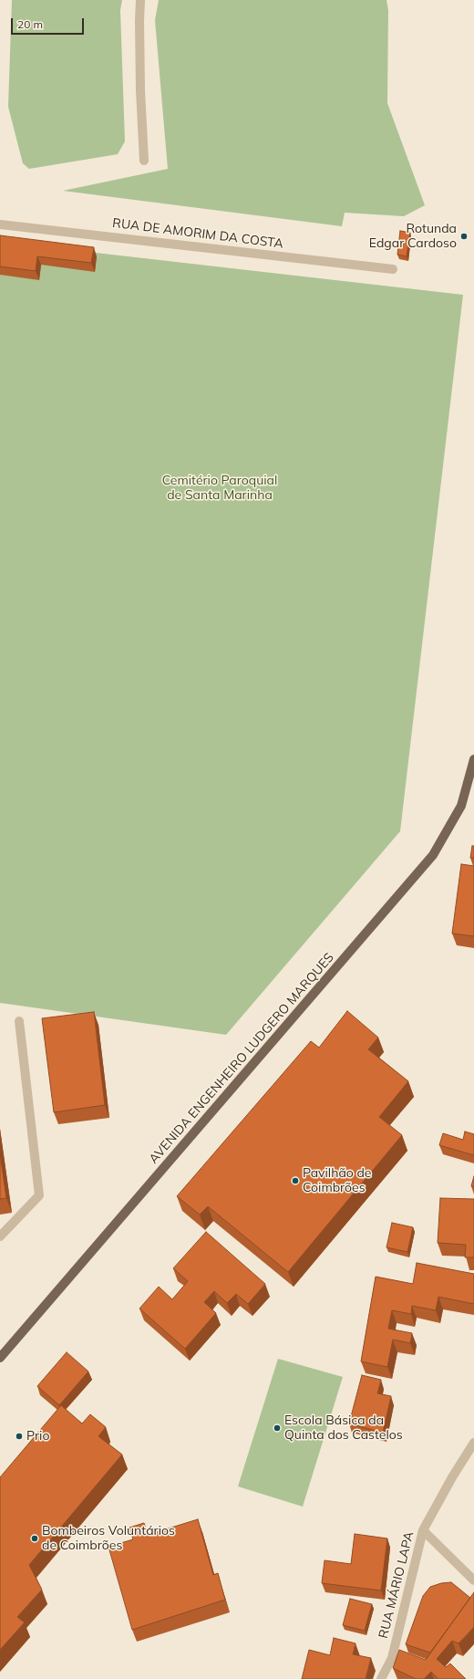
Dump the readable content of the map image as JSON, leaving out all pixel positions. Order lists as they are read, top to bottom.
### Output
{
  "streets": {
    "main road": ["AVENIDA ENGENHEIRO LUDGERO MARQUES"],
    "street": ["RUA DE AMORIM DA COSTA", "RUA MÁRIO LAPA"]
  },
  "parks": ["Cemitério Paroquial de Santa Marinha"],
  "places": [
    "Rotunda Edgar Cardoso",
    "Pavilhão de Coimbrões",
    "Escola Básica da Quinta dos Castelos",
    "Prio",
    "Bombeiros Voluntários de Coimbrões"
  ],
  "scale_bar": "20 m"
}
